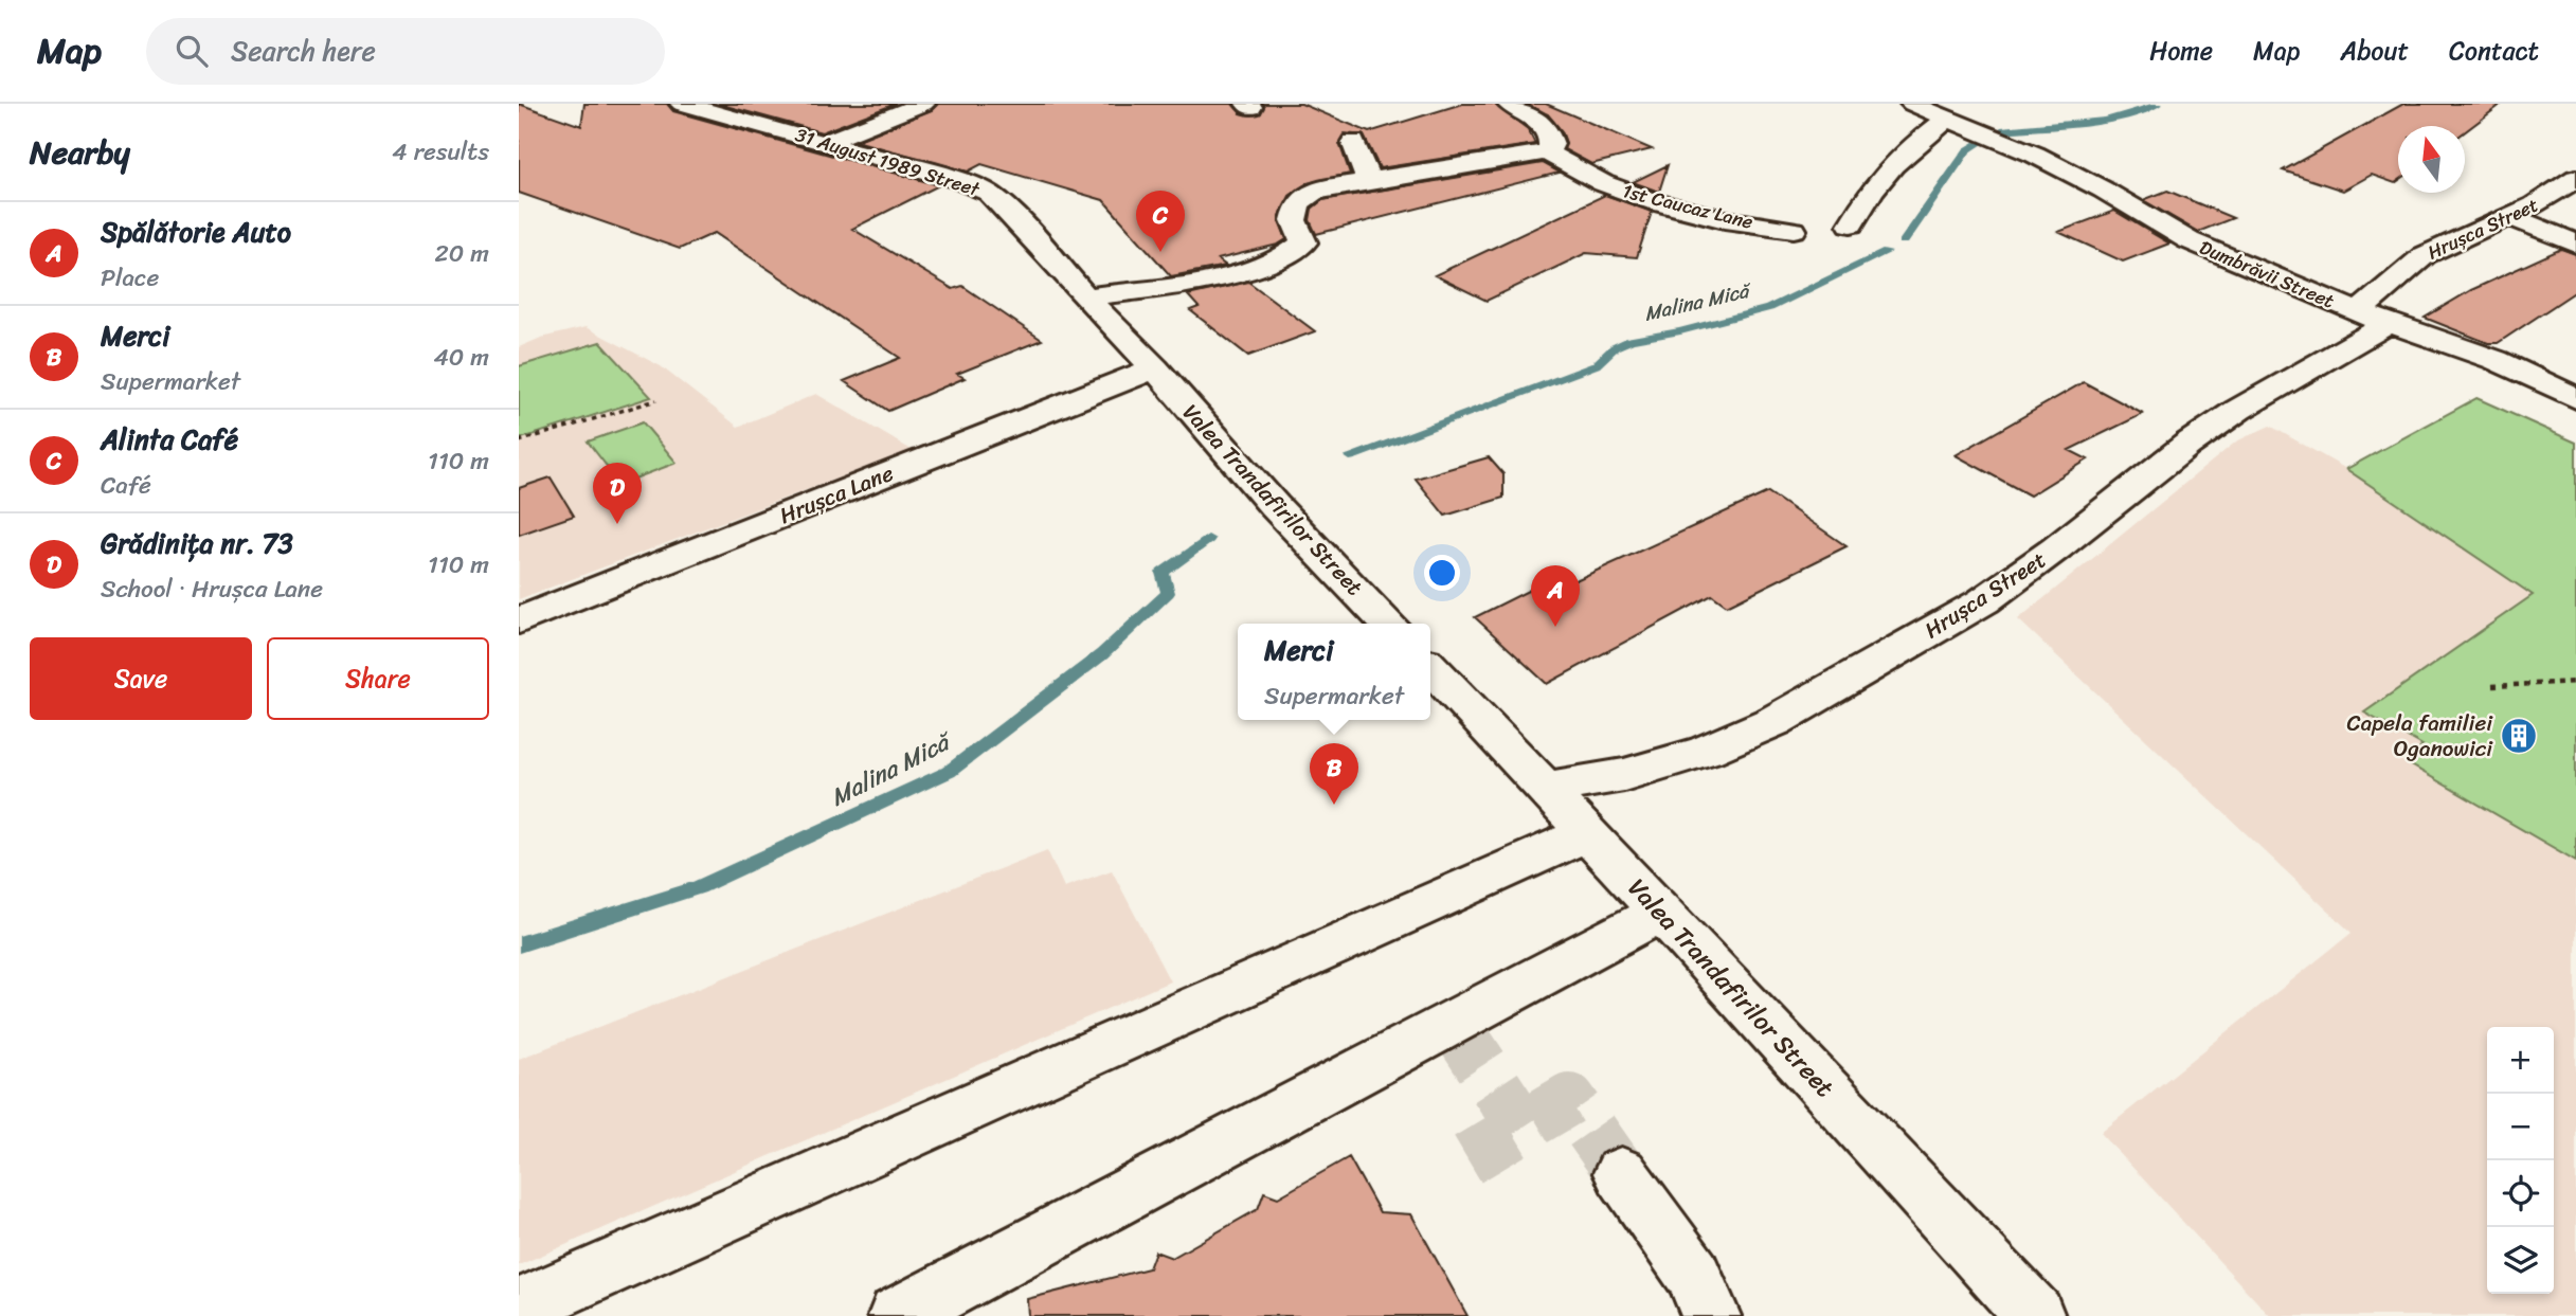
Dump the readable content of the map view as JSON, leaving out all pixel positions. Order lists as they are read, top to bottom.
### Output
{
  "streets": {
    "street": [
      "31 August 1989 Street",
      "1st Caucaz Lane",
      "Hrușca Street",
      "Dumbrăvii Street",
      "Hrușca Lane",
      "Valea Trandafirilor Street"
    ]
  },
  "crossings": [
    ["31 August 1989 Street", "Hrușca Lane"],
    ["31 August 1989 Street", "Valea Trandafirilor Street"],
    ["Hrușca Street", "Dumbrăvii Street"],
    ["Hrușca Street", "Valea Trandafirilor Street"],
    ["Hrușca Lane", "Valea Trandafirilor Street"]
  ],
  "water": ["Malina Mică"],
  "places": {
    "building": ["Capela familiei Oganowici"]
  },
  "north": "top",
  "page": {
    "header": "Map",
    "search": "Search here",
    "nav": [
      "Home",
      "Map",
      "About",
      "Contact"
    ],
    "heading": ["Nearby", "4 results"],
    "pins": [
      "C",
      "D",
      "A",
      "B"
    ],
    "list": [
      {
        "mark": "A",
        "name": "Spălătorie Auto",
        "note": "Place",
        "value": "20 m"
      },
      {
        "mark": "B",
        "name": "Merci",
        "note": "Supermarket",
        "value": "40 m"
      },
      {
        "mark": "C",
        "name": "Alinta Café",
        "note": "Café",
        "value": "110 m"
      },
      {
        "mark": "D",
        "name": "Grădinița nr. 73",
        "note": "School · Hrușca Lane",
        "value": "110 m"
      }
    ],
    "buttons": ["Save", "Share"],
    "popup": ["Merci", "Supermarket"],
    "map_buttons": ["+", "−"]
  }
}
